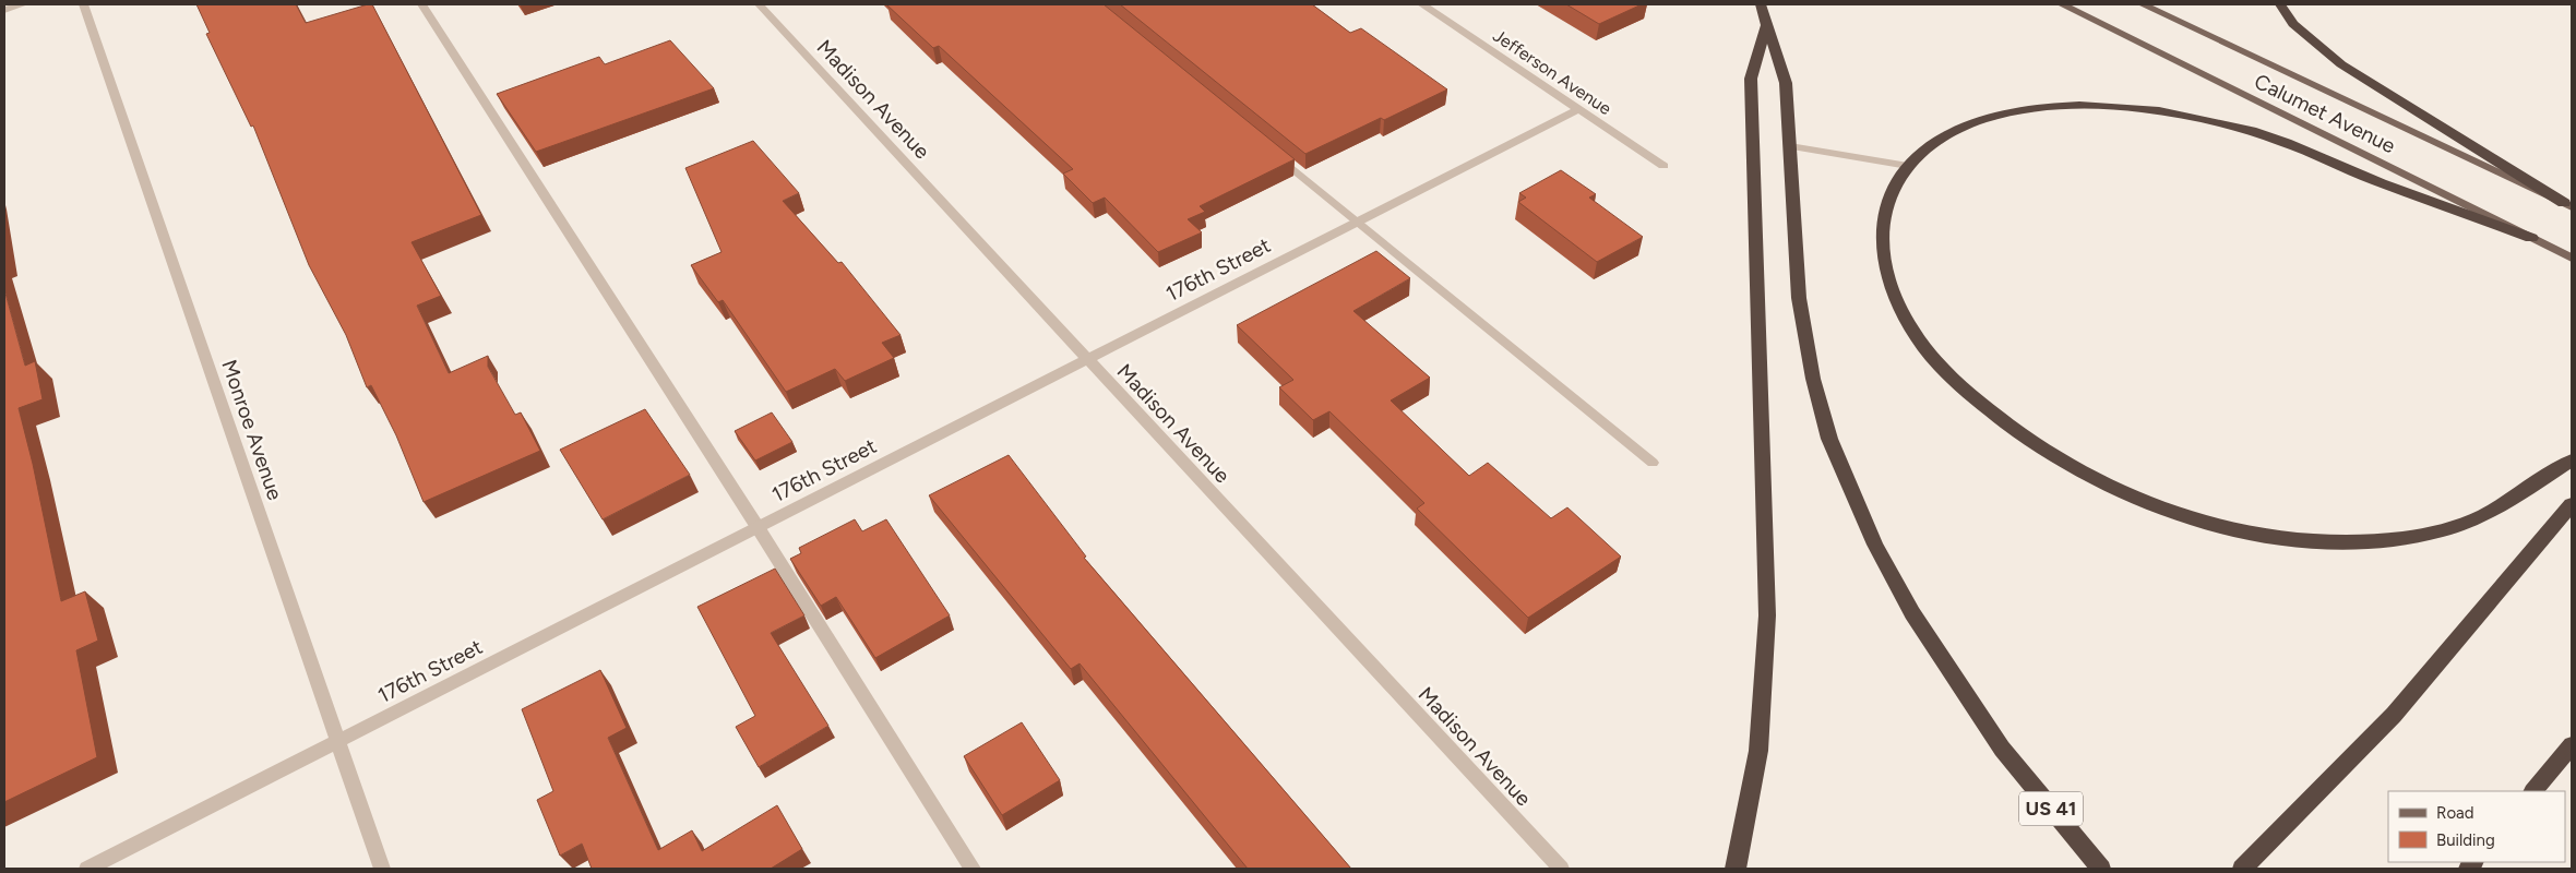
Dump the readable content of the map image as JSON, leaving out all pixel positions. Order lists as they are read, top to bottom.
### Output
{
  "streets": {
    "highway": ["US 41"],
    "main road": ["Calumet Avenue"],
    "street": [
      "Jefferson Avenue",
      "Madison Avenue",
      "176th Street",
      "Monroe Avenue"
    ]
  },
  "crossings": [
    ["Jefferson Avenue", "176th Street"],
    ["Madison Avenue", "176th Street"],
    ["176th Street", "Monroe Avenue"]
  ],
  "legend": ["Road", "Building"]
}
